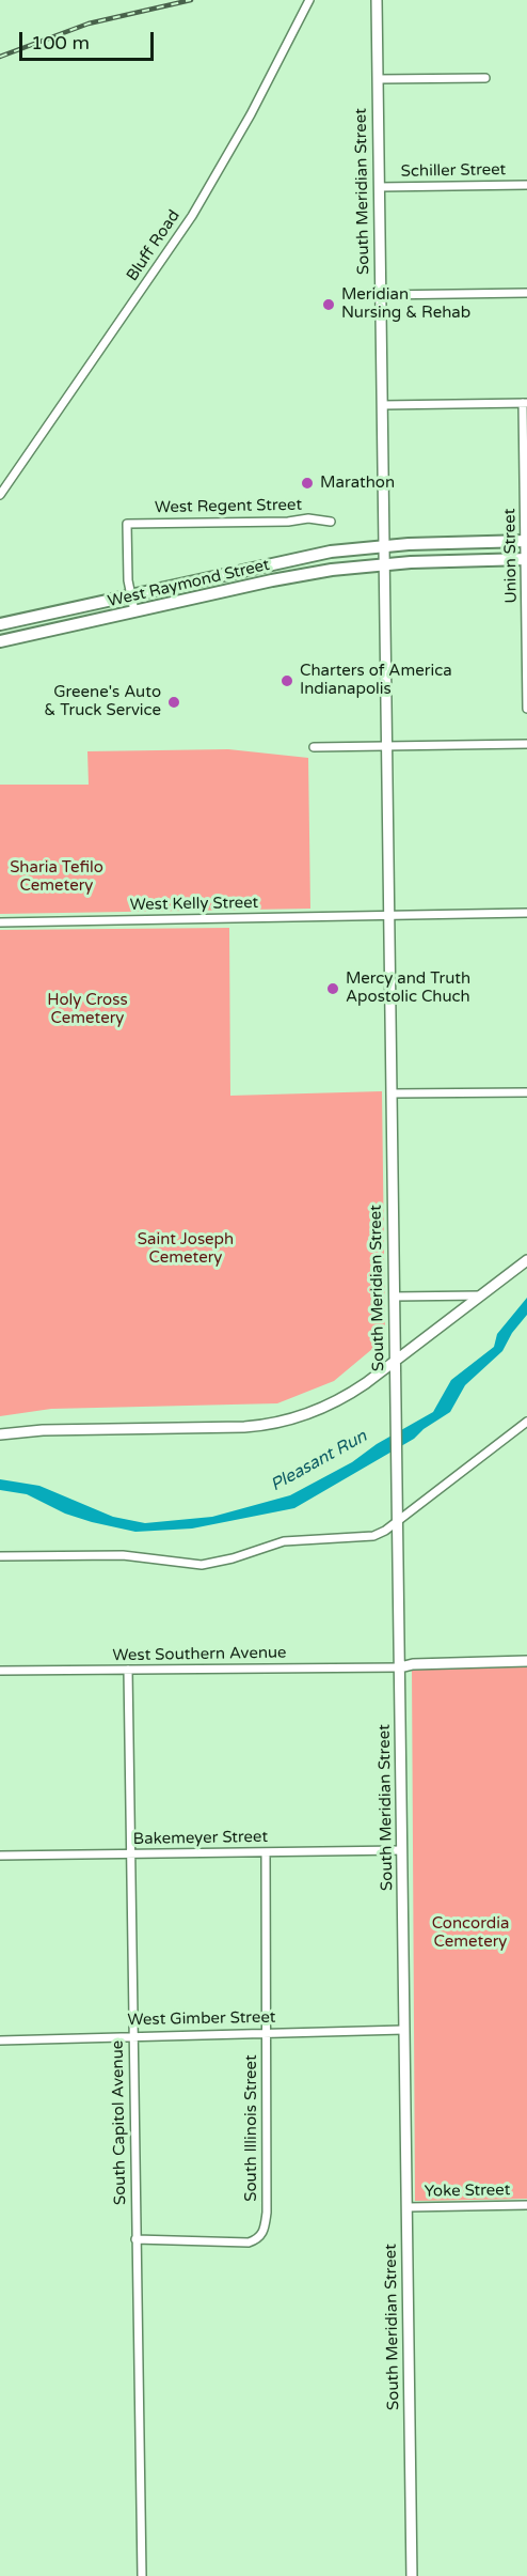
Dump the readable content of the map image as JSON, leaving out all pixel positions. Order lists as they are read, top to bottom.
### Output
{
  "streets": {
    "main road": ["South Meridian Street", "West Raymond Street"],
    "street": [
      "Schiller Street",
      "Bluff Road",
      "West Regent Street",
      "Union Street",
      "West Kelly Street",
      "West Southern Avenue",
      "Bakemeyer Street",
      "West Gimber Street",
      "South Capitol Avenue",
      "South Illinois Street",
      "Yoke Street"
    ]
  },
  "crossings": [
    ["Schiller Street", "South Meridian Street"],
    ["South Meridian Street", "West Raymond Street"],
    ["South Meridian Street", "West Kelly Street"],
    ["South Meridian Street", "West Southern Avenue"],
    ["South Meridian Street", "Bakemeyer Street"],
    ["South Meridian Street", "West Gimber Street"],
    ["South Meridian Street", "Yoke Street"],
    ["West Regent Street", "West Raymond Street"],
    ["Union Street", "West Raymond Street"],
    ["West Southern Avenue", "South Capitol Avenue"],
    ["Bakemeyer Street", "South Capitol Avenue"],
    ["Bakemeyer Street", "South Illinois Street"],
    ["West Gimber Street", "South Capitol Avenue"],
    ["West Gimber Street", "South Illinois Street"],
    ["South Capitol Avenue", "South Illinois Street"]
  ],
  "water": ["Pleasant Run"],
  "parks": [
    "Sharia Tefilo Cemetery",
    "Holy Cross Cemetery",
    "Saint Joseph Cemetery",
    "Concordia Cemetery"
  ],
  "places": [
    "Meridian Nursing & Rehab",
    "Marathon",
    "Charters of America Indianapolis",
    "Greene's Auto & Truck Service",
    "Mercy and Truth Apostolic Chuch"
  ],
  "scale_bar": "100 m"
}
